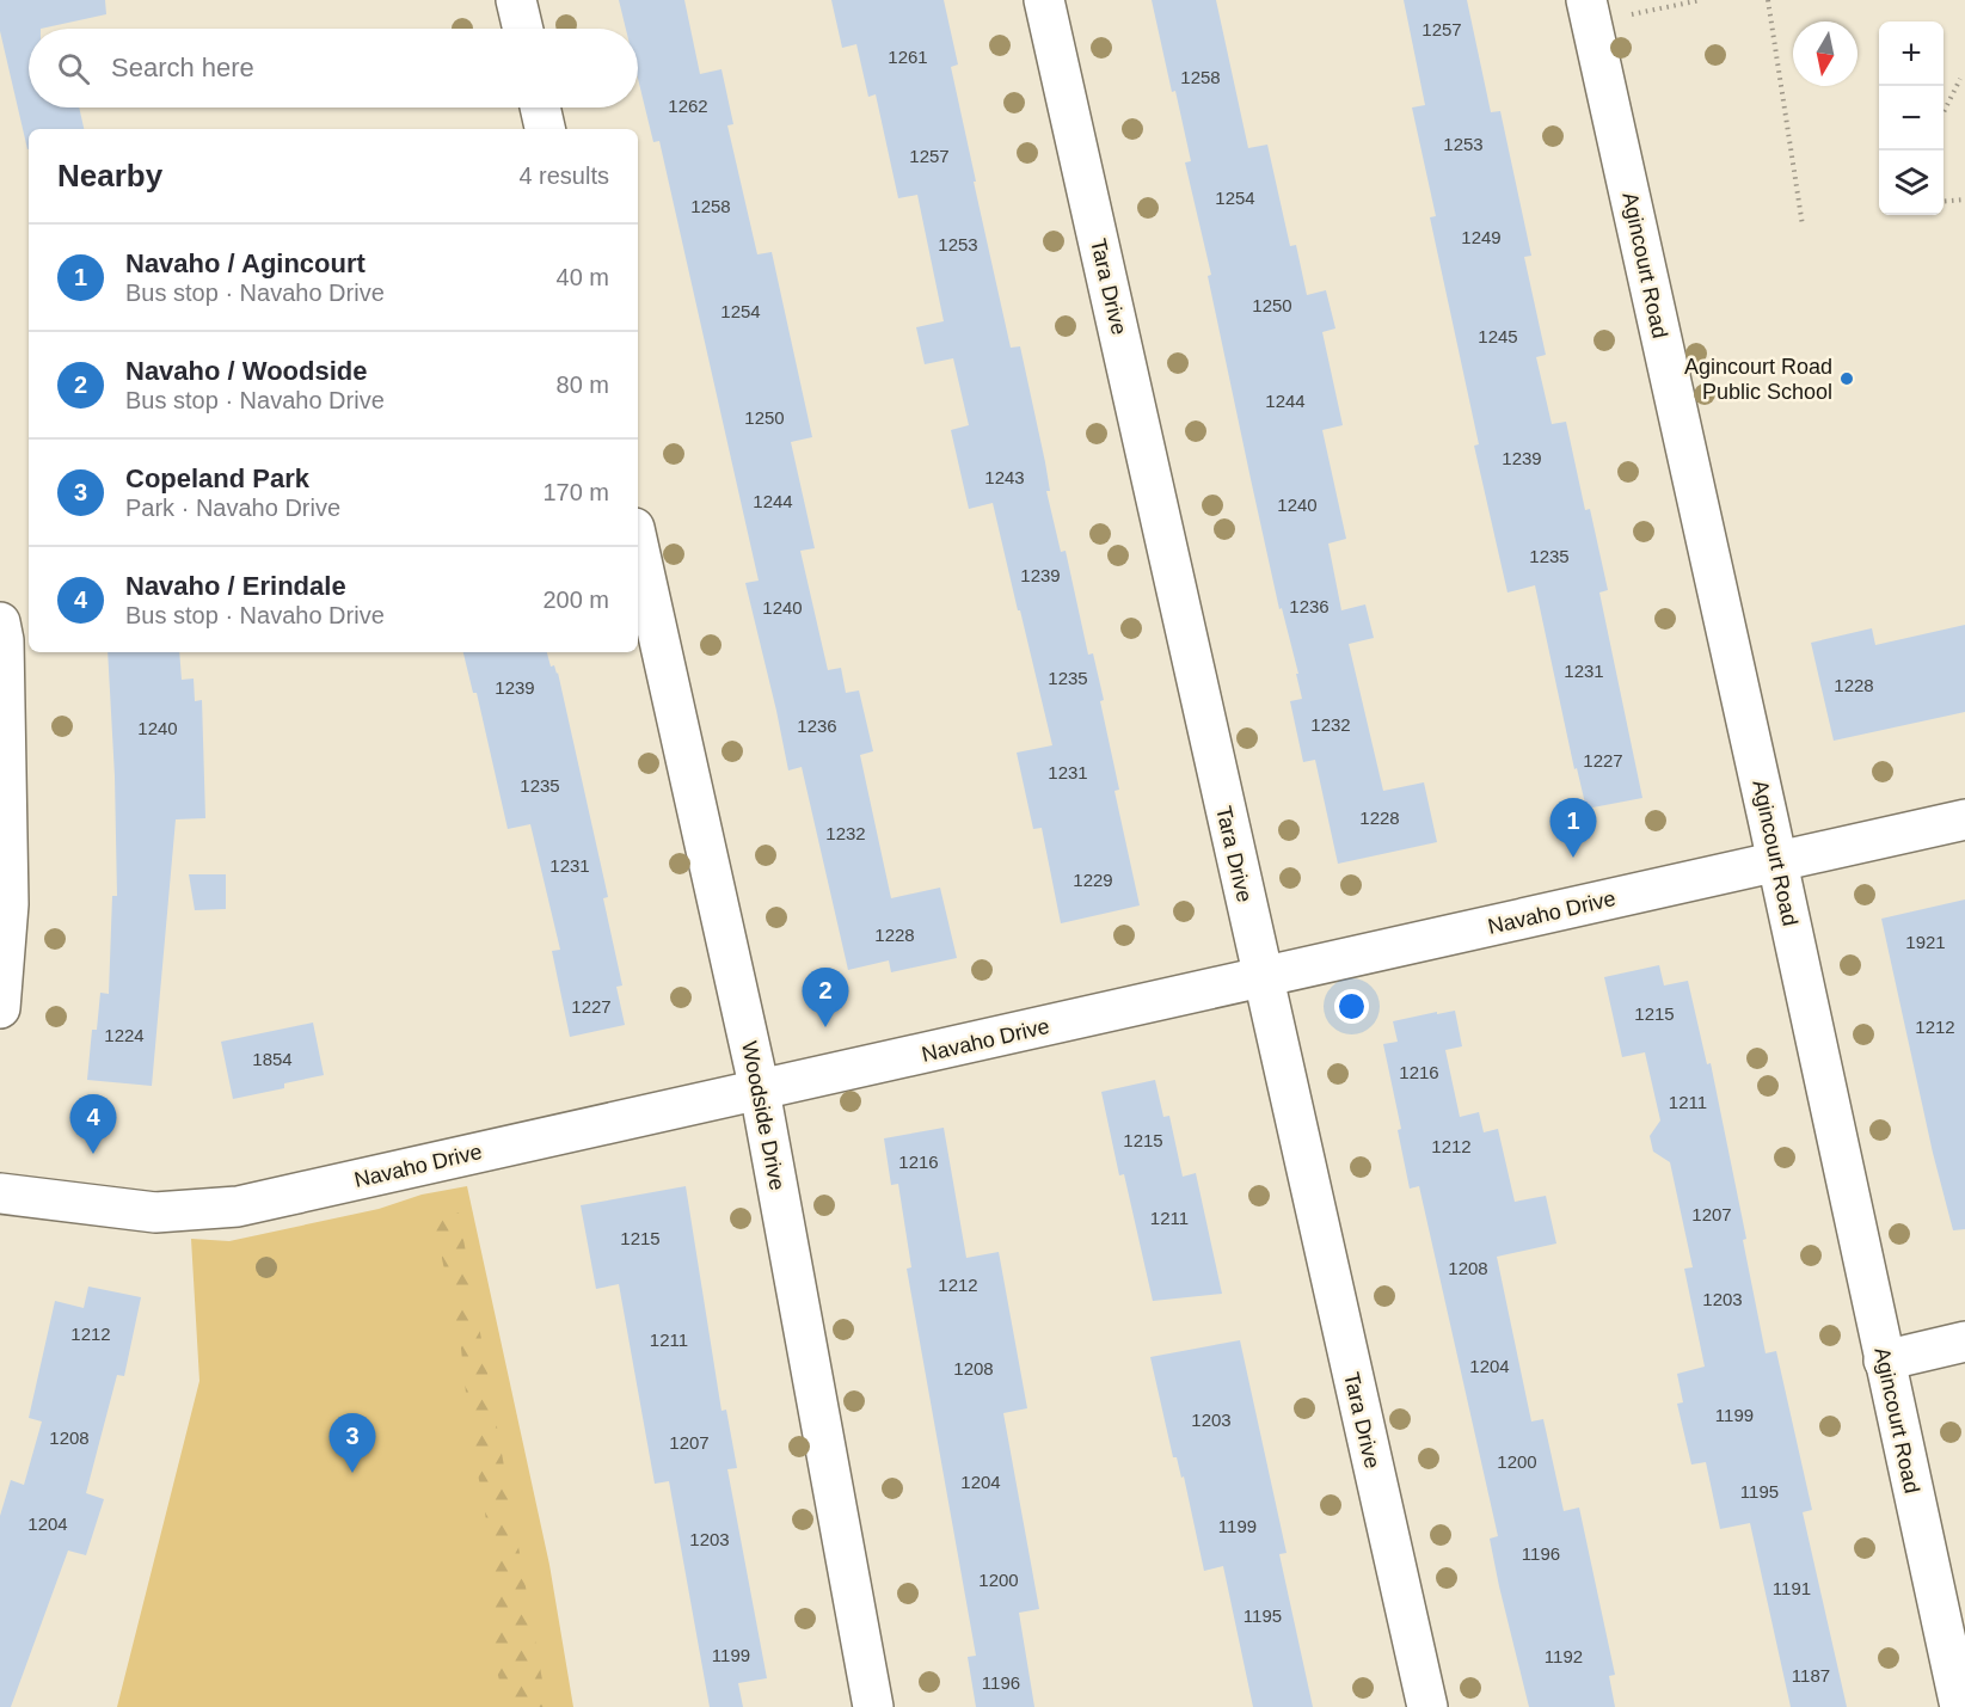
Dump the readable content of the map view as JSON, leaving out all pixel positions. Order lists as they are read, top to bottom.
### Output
{
  "streets": {
    "street": [
      "Agincourt Road",
      "Tara Drive",
      "Navaho Drive",
      "Woodside Drive"
    ]
  },
  "crossings": [
    ["Agincourt Road", "Navaho Drive"],
    ["Tara Drive", "Navaho Drive"],
    ["Navaho Drive", "Woodside Drive"]
  ],
  "places": ["Agincourt Road Public School"],
  "house_numbers": [
    "1257",
    "1261",
    "1258",
    "1262",
    "1253",
    "1257",
    "1254",
    "1258",
    "1249",
    "1253",
    "1250",
    "1254",
    "1245",
    "1244",
    "1250",
    "1239",
    "1243",
    "1244",
    "1240",
    "1235",
    "1239",
    "1236",
    "1240",
    "1231",
    "1235",
    "1228",
    "1239",
    "1232",
    "1236",
    "1240",
    "1227",
    "1231",
    "1235",
    "1228",
    "1232",
    "1231",
    "1229",
    "1228",
    "1921",
    "1227",
    "1215",
    "1212",
    "1224",
    "1854",
    "1216",
    "1211",
    "1215",
    "1212",
    "1216",
    "1207",
    "1211",
    "1215",
    "1208",
    "1212",
    "1203",
    "1212",
    "1211",
    "1204",
    "1208",
    "1199",
    "1203",
    "1208",
    "1207",
    "1200",
    "1204",
    "1195",
    "1204",
    "1199",
    "1203",
    "1196",
    "1200",
    "1191",
    "1195",
    "1199",
    "1192",
    "1187",
    "1196"
  ],
  "north": "bottom",
  "page": {
    "map_buttons": ["+", "−"],
    "search": "Search here",
    "heading": ["Nearby", "4 results"],
    "list": [
      {
        "mark": "1",
        "name": "Navaho / Agincourt",
        "note": "Bus stop · Navaho Drive",
        "value": "40 m"
      },
      {
        "mark": "2",
        "name": "Navaho / Woodside",
        "note": "Bus stop · Navaho Drive",
        "value": "80 m"
      },
      {
        "mark": "3",
        "name": "Copeland Park",
        "note": "Park · Navaho Drive",
        "value": "170 m"
      },
      {
        "mark": "4",
        "name": "Navaho / Erindale",
        "note": "Bus stop · Navaho Drive",
        "value": "200 m"
      }
    ],
    "pins": [
      "1",
      "2",
      "4",
      "3"
    ]
  }
}
